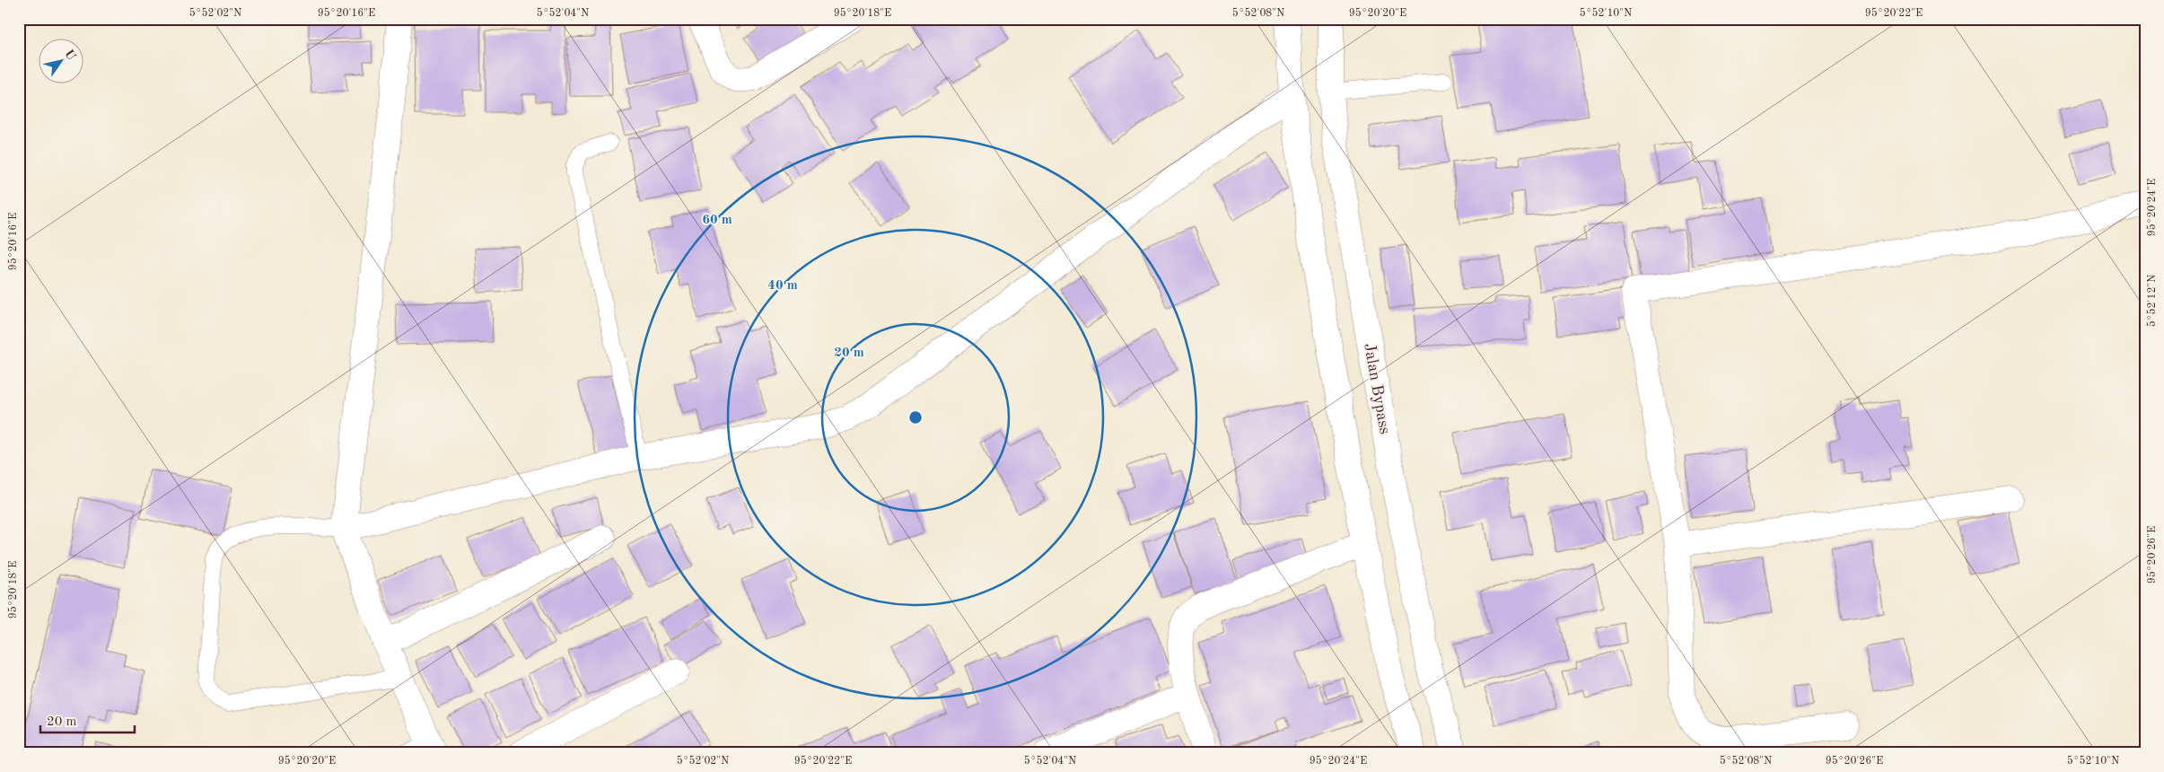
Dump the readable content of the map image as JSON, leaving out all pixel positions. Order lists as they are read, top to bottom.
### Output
{
  "streets": {
    "main road": ["Jalan Bypass"]
  },
  "scale_bar": "20 m",
  "north": "top right",
  "coordinates": [
    "5°52'02\"N",
    "95°20'16\"E",
    "5°52'04\"N",
    "95°20'18\"E",
    "5°52'08\"N",
    "95°20'20\"E",
    "5°52'10\"N",
    "95°20'22\"E",
    "95°20'24\"E",
    "5°52'12\"N",
    "95°20'26\"E"
  ],
  "rings": ["60 m", "40 m", "20 m"]
}
